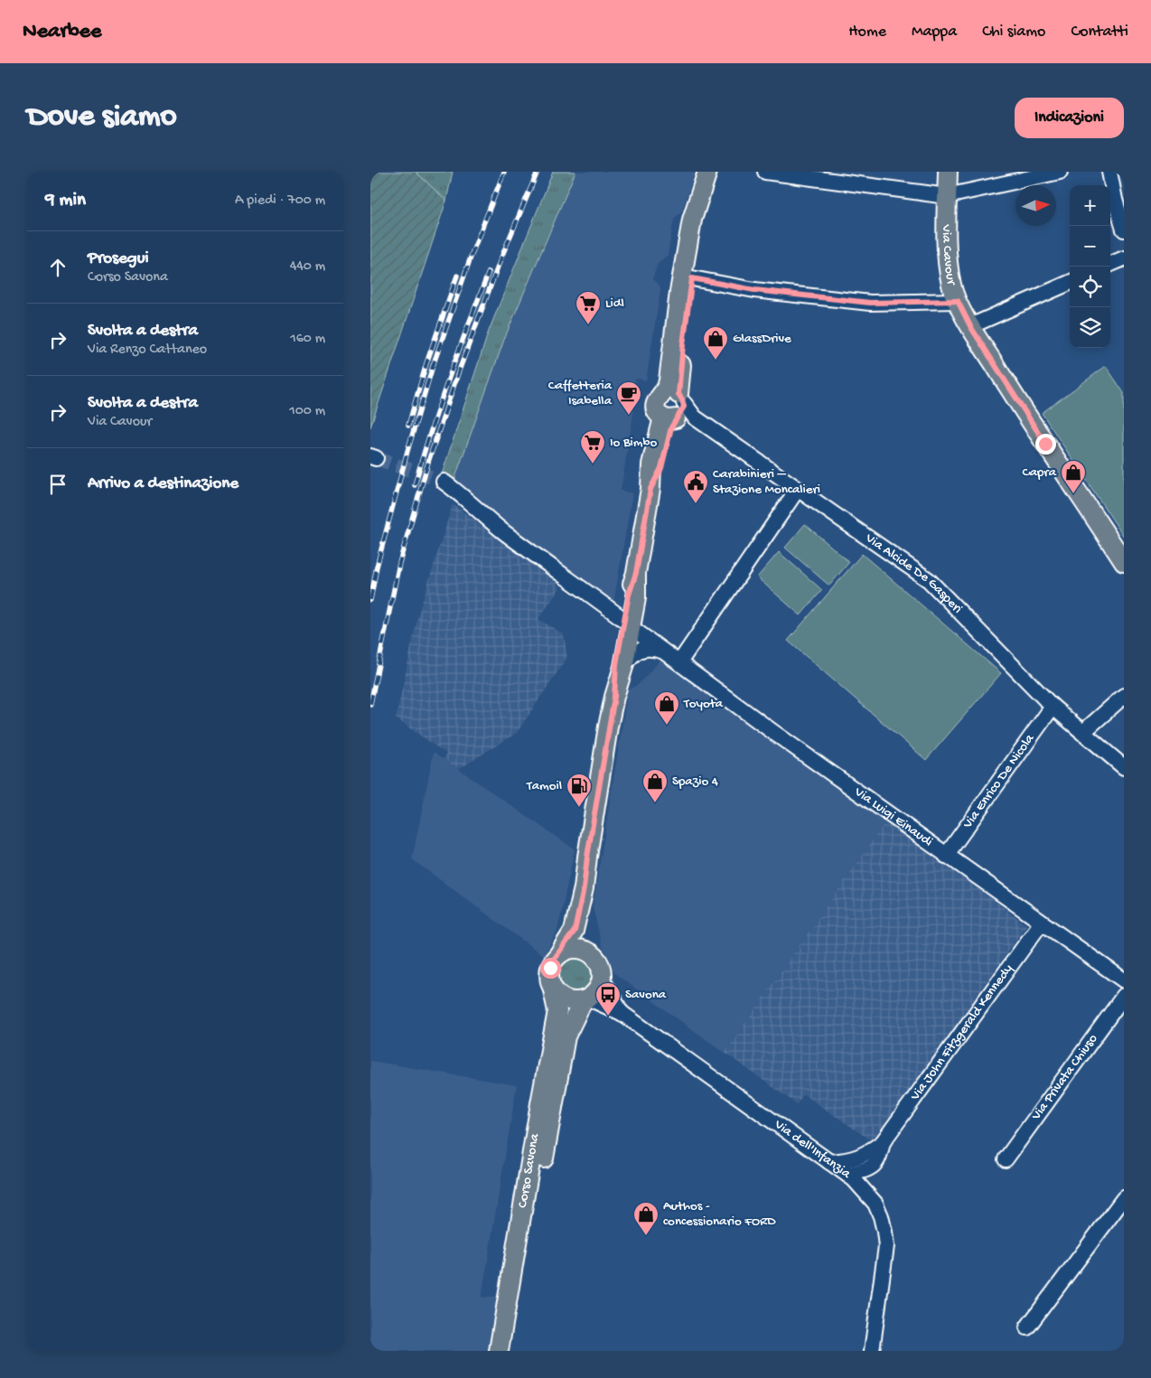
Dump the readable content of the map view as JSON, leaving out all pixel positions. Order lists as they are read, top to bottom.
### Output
{
  "streets": {
    "main road": ["Via Cavour", "Corso Savona"],
    "street": [
      "Via Alcide De Gasperi",
      "Via Enrico De Nicola",
      "Via Luigi Einaudi",
      "Via John Fitzgerald Kennedy",
      "Via Privata Chiuso",
      "Via dell'Infanzia"
    ]
  },
  "crossings": [
    ["Via Alcide De Gasperi", "Via Enrico De Nicola"],
    ["Via Enrico De Nicola", "Via Luigi Einaudi"],
    ["Via Luigi Einaudi", "Via John Fitzgerald Kennedy"],
    ["Via John Fitzgerald Kennedy", "Via dell'Infanzia"],
    ["Via dell'Infanzia", "Corso Savona"]
  ],
  "places": {
    "supermarket": ["Lidl", "Io Bimbo"],
    "shop": [
      "GlassDrive",
      "Capra",
      "Toyota",
      "Spazio 4",
      "Authos - concessionario FORD"
    ],
    "cafe": ["Caffetteria Isabella"],
    "public building": ["Carabinieri – Stazione Moncalieri"],
    "fuel station": ["Tamoil"],
    "bus stop": ["Savona"]
  },
  "north": "right",
  "page": {
    "header": "Nearbee",
    "nav": [
      "Home",
      "Mappa",
      "Chi siamo",
      "Contatti"
    ],
    "buttons": "Indicazioni",
    "title": "Dove siamo",
    "heading": ["9 min", "A piedi · 700 m"],
    "map_buttons": ["+", "−"],
    "list": [
      ["Prosegui", "Corso Savona", "440 m"],
      ["Svolta a destra", "Via Renzo Cattaneo", "160 m"],
      ["Svolta a destra", "Via Cavour", "100 m"],
      "Arrivo a destinazione"
    ]
  }
}
